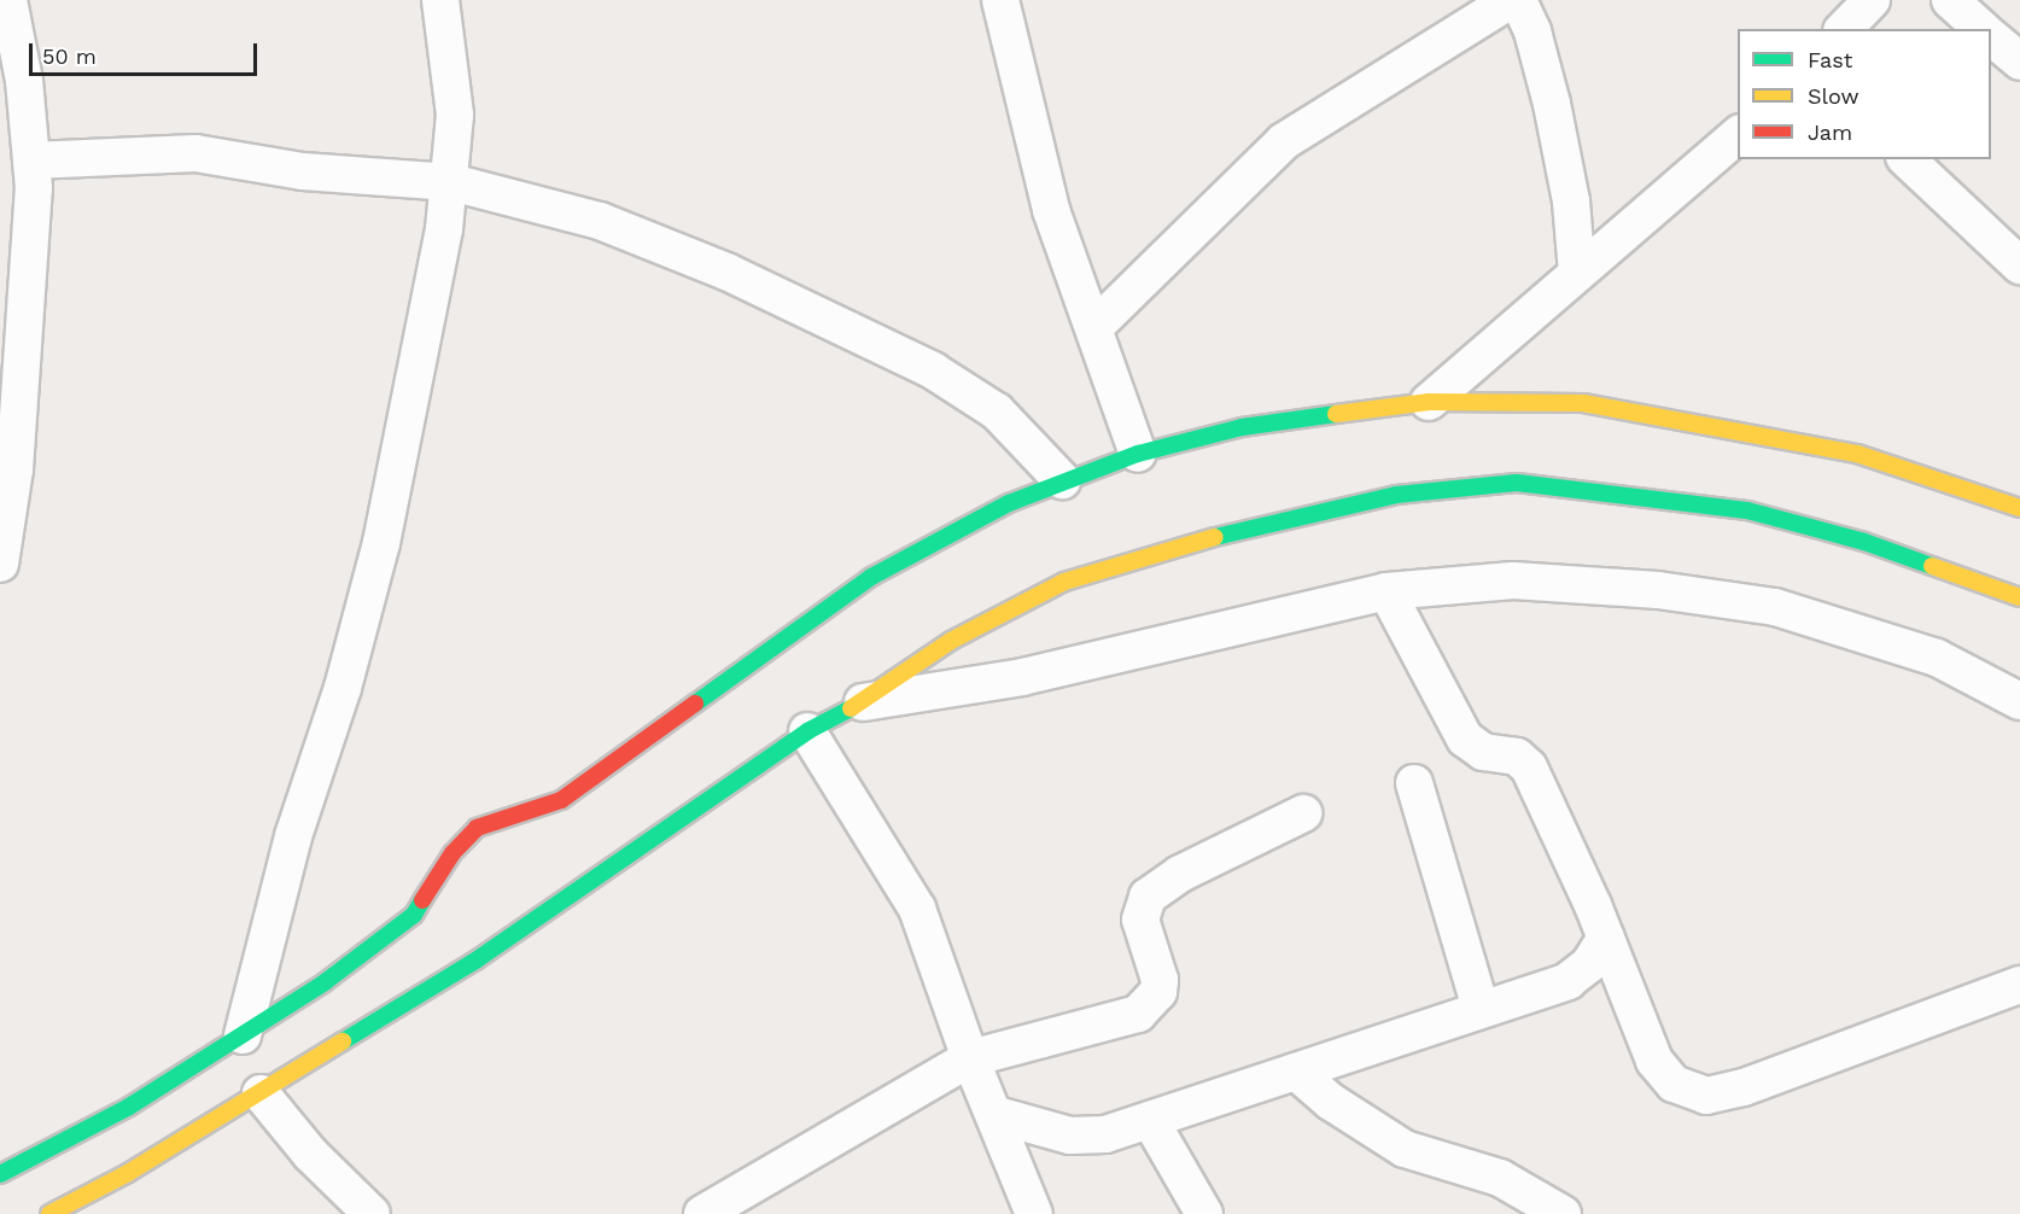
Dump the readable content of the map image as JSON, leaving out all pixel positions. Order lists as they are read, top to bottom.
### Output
{
  "legend": ["Fast", "Slow", "Jam"],
  "scale_bar": "50 m"
}
